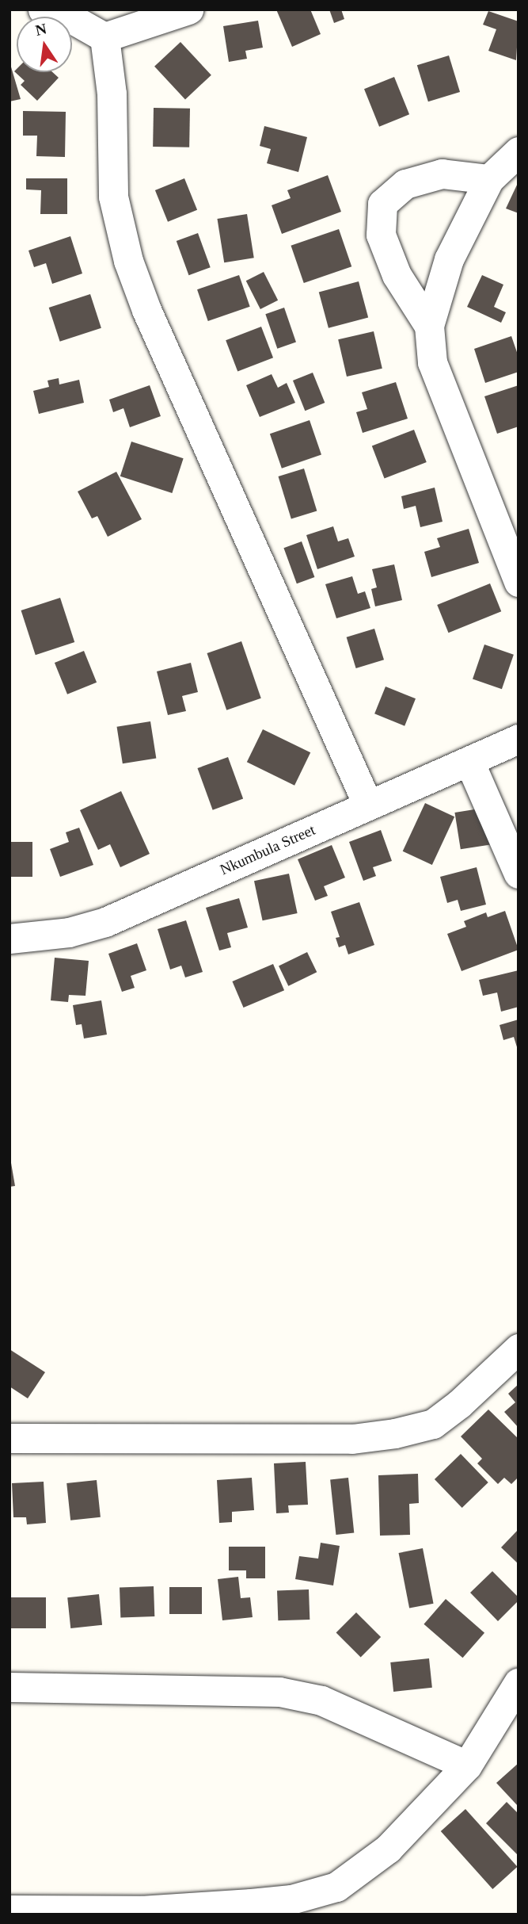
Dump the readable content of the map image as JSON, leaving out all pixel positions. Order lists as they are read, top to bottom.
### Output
{
  "streets": {
    "street": ["Nkumbula Street"]
  },
  "north": "top"
}
